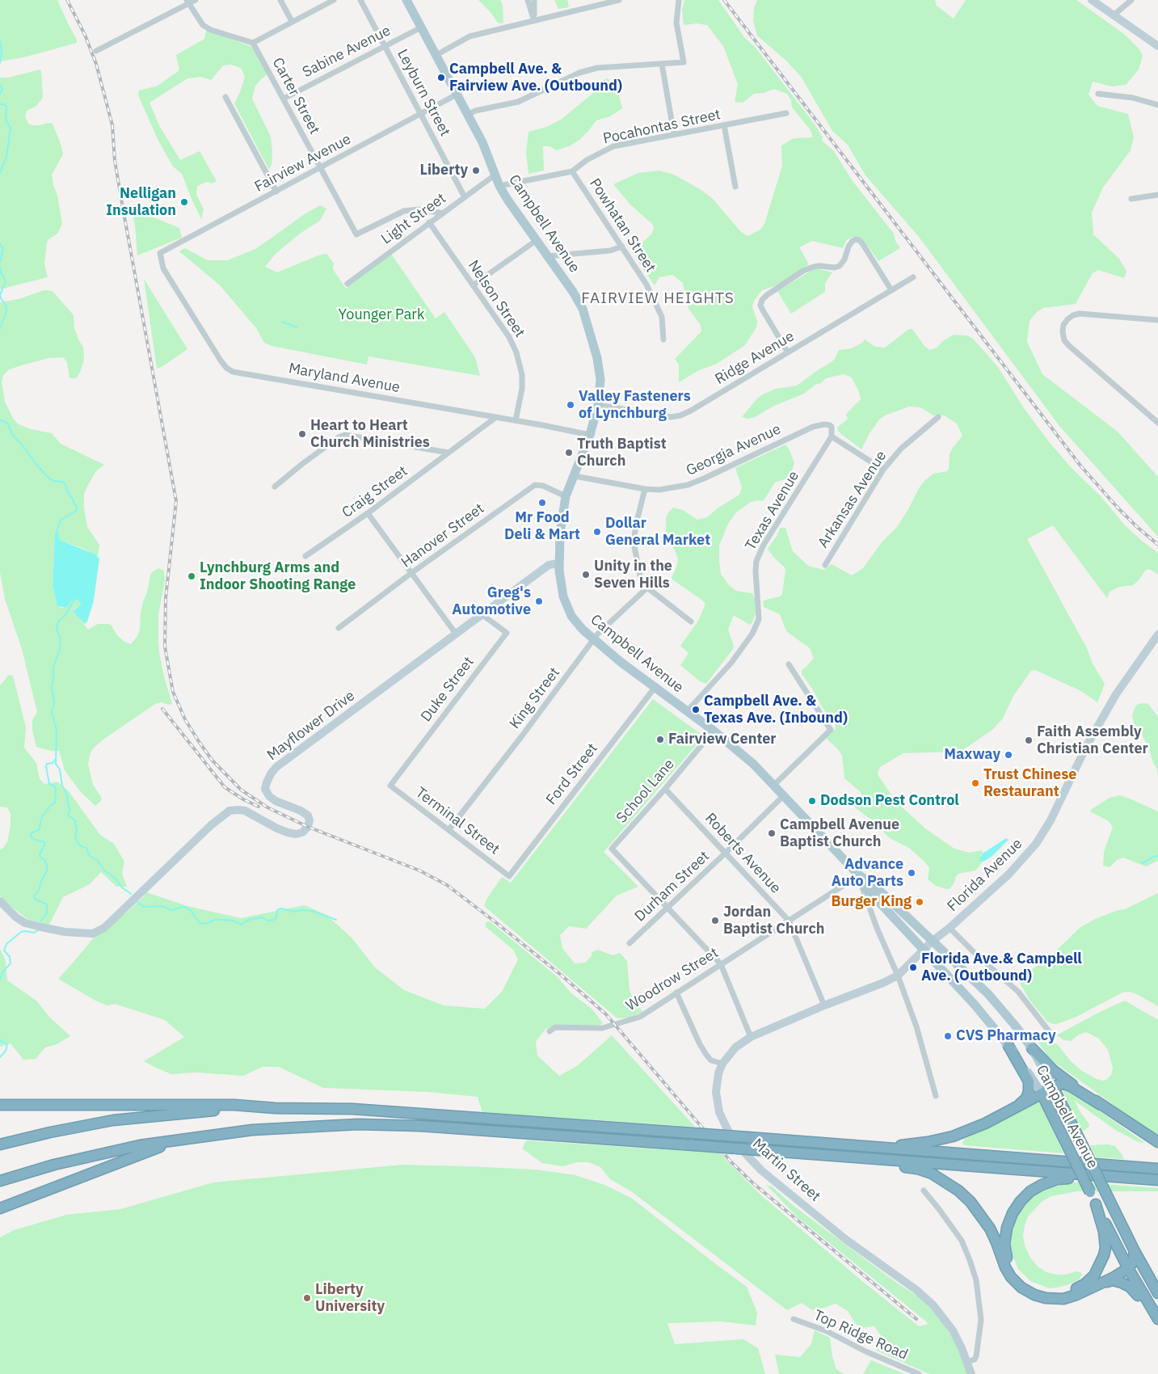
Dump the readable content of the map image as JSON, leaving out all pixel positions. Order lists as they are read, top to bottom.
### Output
{
  "streets": {
    "highway": ["Campbell Avenue"],
    "street": [
      "Sabine Avenue",
      "Leyburn Street",
      "Carter Street",
      "Pocahontas Street",
      "Fairview Avenue",
      "Light Street",
      "Powhatan Street",
      "Nelson Street",
      "Ridge Avenue",
      "Maryland Avenue",
      "Georgia Avenue",
      "Craig Street",
      "Arkansas Avenue",
      "Texas Avenue",
      "Hanover Street",
      "Duke Street",
      "King Street",
      "Mayflower Drive",
      "Ford Street",
      "School Lane",
      "Terminal Street",
      "Roberts Avenue",
      "Florida Avenue",
      "Durham Street",
      "Woodrow Street",
      "Martin Street",
      "Top Ridge Road"
    ]
  },
  "crossings": [
    ["Sabine Avenue", "Leyburn Street"],
    ["Sabine Avenue", "Carter Street"],
    ["Sabine Avenue", "Campbell Avenue"],
    ["Leyburn Street", "Fairview Avenue"],
    ["Leyburn Street", "Light Street"],
    ["Carter Street", "Fairview Avenue"],
    ["Carter Street", "Light Street"],
    ["Pocahontas Street", "Campbell Avenue"],
    ["Pocahontas Street", "Powhatan Street"],
    ["Fairview Avenue", "Campbell Avenue"],
    ["Fairview Avenue", "Maryland Avenue"],
    ["Light Street", "Campbell Avenue"],
    ["Light Street", "Nelson Street"],
    ["Campbell Avenue", "Ridge Avenue"],
    ["Campbell Avenue", "Maryland Avenue"],
    ["Campbell Avenue", "Georgia Avenue"],
    ["Campbell Avenue", "Texas Avenue"],
    ["Campbell Avenue", "Hanover Street"],
    ["Campbell Avenue", "King Street"],
    ["Campbell Avenue", "Mayflower Drive"],
    ["Campbell Avenue", "Ford Street"],
    ["Campbell Avenue", "School Lane"],
    ["Campbell Avenue", "Florida Avenue"],
    ["Campbell Avenue", "Durham Street"],
    ["Campbell Avenue", "Woodrow Street"],
    ["Campbell Avenue", "Martin Street"],
    ["Nelson Street", "Maryland Avenue"],
    ["Maryland Avenue", "Craig Street"],
    ["Georgia Avenue", "Texas Avenue"],
    ["Duke Street", "Mayflower Drive"],
    ["Duke Street", "Terminal Street"],
    ["King Street", "Terminal Street"],
    ["Ford Street", "Terminal Street"],
    ["School Lane", "Roberts Avenue"],
    ["School Lane", "Durham Street"],
    ["Roberts Avenue", "Durham Street"],
    ["Roberts Avenue", "Woodrow Street"],
    ["Roberts Avenue", "Martin Street"],
    ["Florida Avenue", "Martin Street"]
  ],
  "districts": ["FAIRVIEW HEIGHTS"],
  "parks": ["Younger Park"],
  "places": [
    "Campbell Ave. & Fairview Ave. (Outbound)",
    "Liberty",
    "Nelligan Insulation",
    "Valley Fasteners of Lynchburg",
    "Heart to Heart Church Ministries",
    "Truth Baptist Church",
    "Mr Food Deli & Mart",
    "Dollar General Market",
    "Unity in the Seven Hills",
    "Lynchburg Arms and Indoor Shooting Range",
    "Greg's Automotive",
    "Campbell Ave. & Texas Ave. (Inbound)",
    "Fairview Center",
    "Faith Assembly Christian Center",
    "Maxway",
    "Trust Chinese Restaurant",
    "Dodson Pest Control",
    "Campbell Avenue Baptist Church",
    "Advance Auto Parts",
    "Burger King",
    "Jordan Baptist Church",
    "Florida Ave.& Campbell Ave. (Outbound)",
    "CVS Pharmacy",
    "Liberty University"
  ]
}
